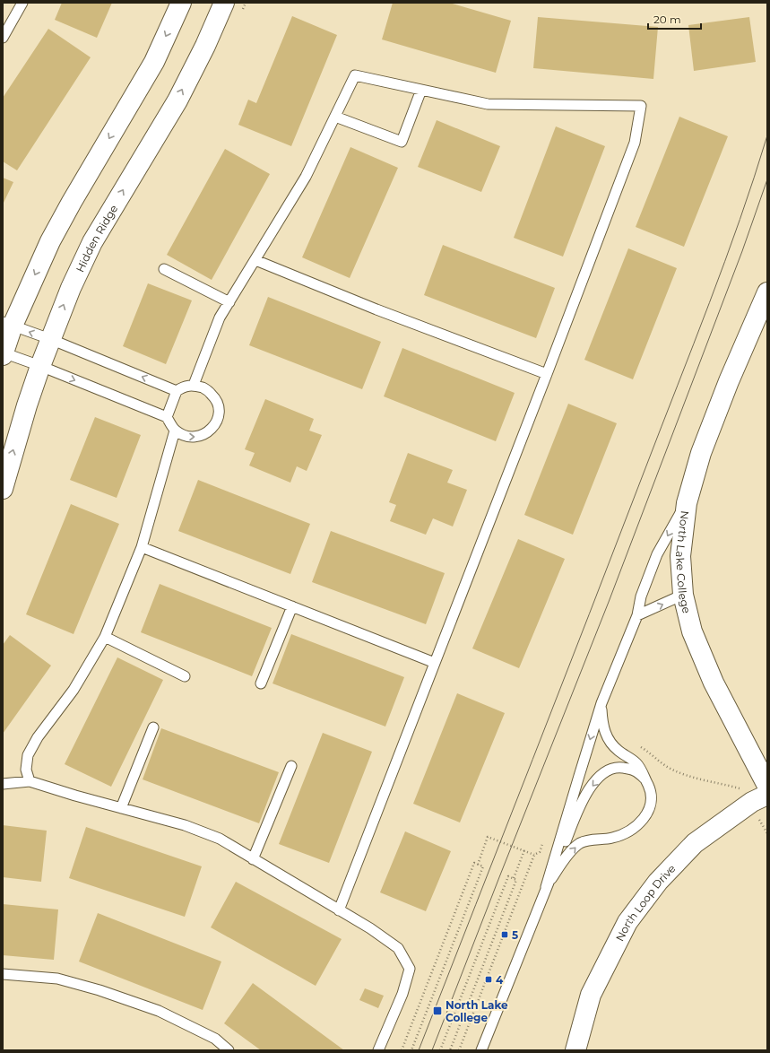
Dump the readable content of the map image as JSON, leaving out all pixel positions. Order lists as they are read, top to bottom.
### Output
{
  "streets": {
    "street": ["Hidden Ridge", "North Lake College", "North Loop Drive"]
  },
  "places": {
    "transit": ["5", "4", "North Lake College"]
  },
  "scale_bar": "20 m"
}
